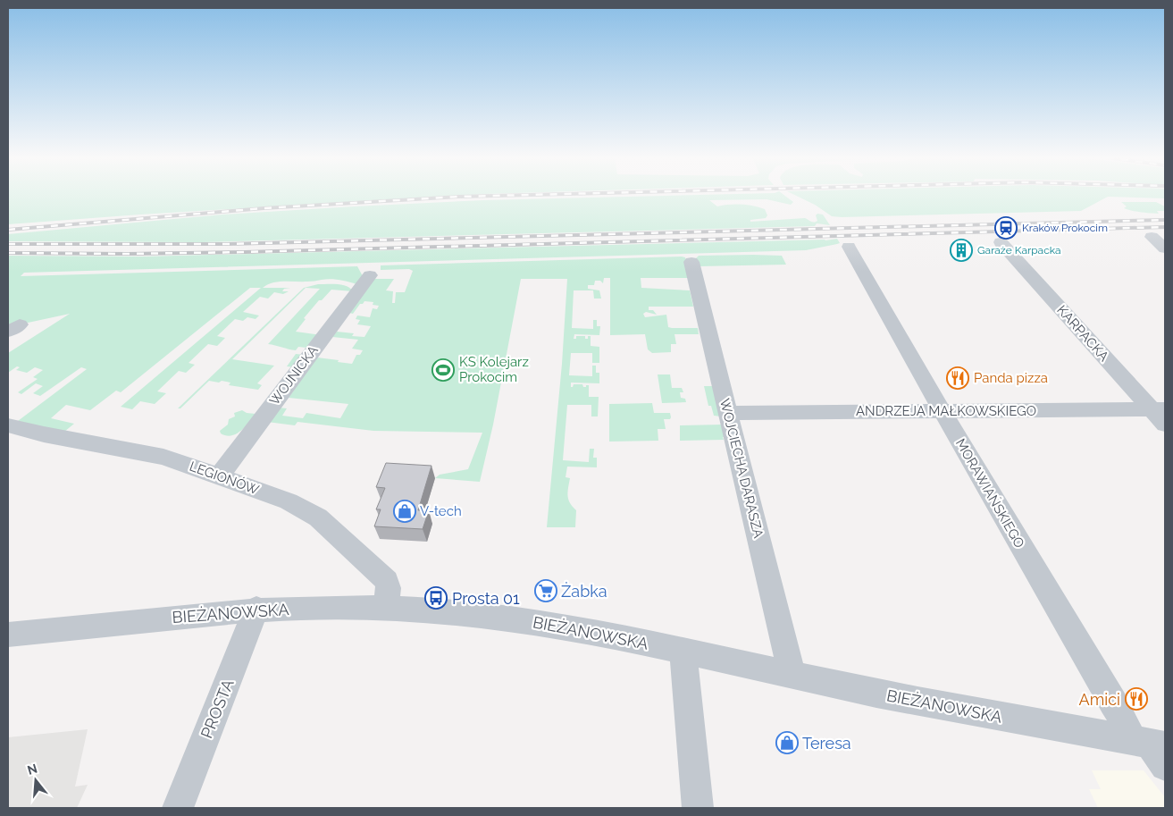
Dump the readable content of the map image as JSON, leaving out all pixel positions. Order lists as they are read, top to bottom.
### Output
{
  "streets": {
    "street": [
      "KARPACKA",
      "WOJNICKA",
      "ANDRZEJA MAŁKOWSKIEGO",
      "WOJCIECHA DARASZA",
      "LEGIONÓW",
      "MORAWIAŃSKIEGO",
      "BIEŻANOWSKA",
      "PROSTA"
    ]
  },
  "crossings": [
    ["KARPACKA", "ANDRZEJA MAŁKOWSKIEGO"],
    ["WOJNICKA", "LEGIONÓW"],
    ["ANDRZEJA MAŁKOWSKIEGO", "WOJCIECHA DARASZA"],
    ["ANDRZEJA MAŁKOWSKIEGO", "MORAWIAŃSKIEGO"],
    ["WOJCIECHA DARASZA", "BIEŻANOWSKA"],
    ["LEGIONÓW", "BIEŻANOWSKA"],
    ["MORAWIAŃSKIEGO", "BIEŻANOWSKA"],
    ["BIEŻANOWSKA", "PROSTA"]
  ],
  "places": {
    "station": ["Kraków Prokocim"],
    "building": ["Garaże Karpacka"],
    "sports": ["KS Kolejarz Prokocim"],
    "restaurant": ["Panda pizza", "Amici"],
    "shop": ["V-tech", "Teresa"],
    "supermarket": ["Żabka"],
    "bus stop": ["Prosta 01"]
  },
  "north": "top"
}
